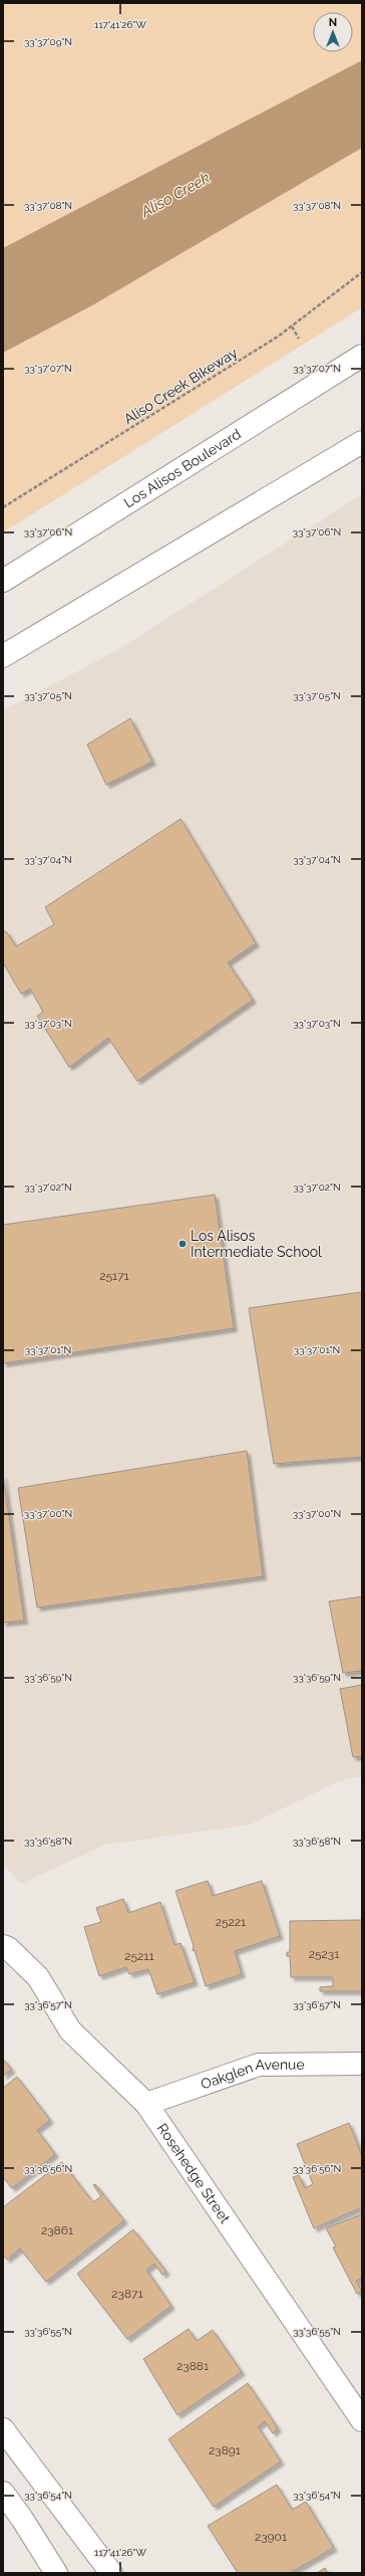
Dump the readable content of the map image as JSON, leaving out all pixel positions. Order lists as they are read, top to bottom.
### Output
{
  "streets": {
    "main road": ["Los Alisos Boulevard", "Oakglen Avenue", "Rosehedge Street"],
    "path": ["Aliso Creek Bikeway"]
  },
  "crossings": [
    ["Oakglen Avenue", "Rosehedge Street"]
  ],
  "water": ["Aliso Creek"],
  "places": ["Los Alisos Intermediate School"],
  "house_numbers": [
    "25171",
    "25221",
    "25231",
    "25211",
    "23861",
    "23871",
    "23881",
    "23891",
    "23901"
  ],
  "north": "top",
  "coordinates": [
    "117°41'26\"W",
    "33°37'09\"N",
    "33°37'08\"N",
    "33°37'07\"N",
    "33°37'06\"N",
    "33°37'05\"N",
    "33°37'04\"N",
    "33°37'03\"N",
    "33°37'02\"N",
    "33°37'01\"N",
    "33°37'00\"N",
    "33°36'59\"N",
    "33°36'58\"N",
    "33°36'57\"N",
    "33°36'56\"N",
    "33°36'55\"N",
    "33°36'54\"N"
  ]
}
